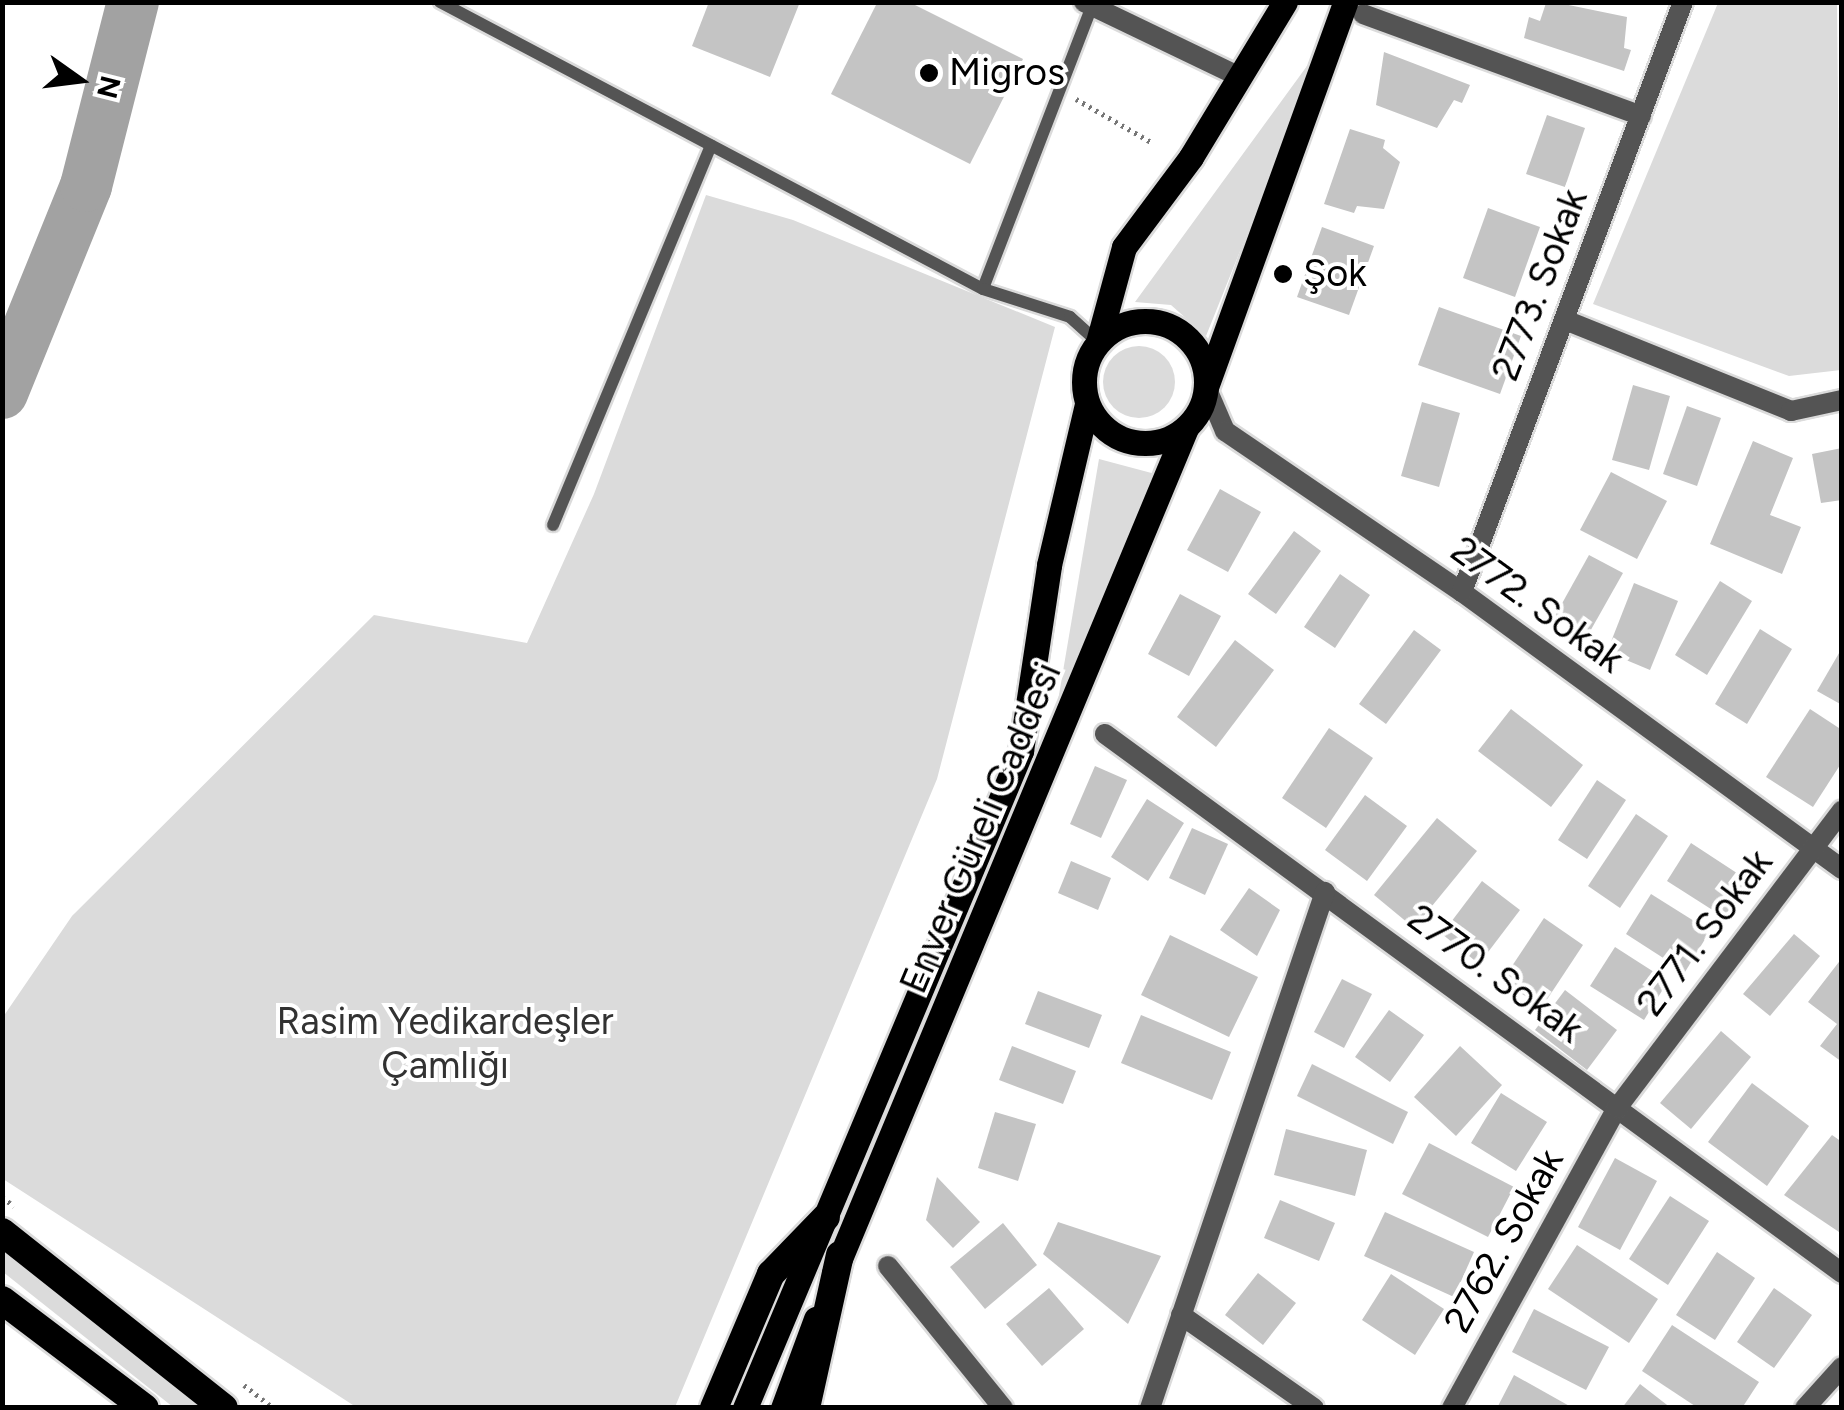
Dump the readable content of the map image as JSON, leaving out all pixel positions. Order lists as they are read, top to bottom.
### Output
{
  "streets": {
    "main road": ["Enver Güreli Caddesi"],
    "street": [
      "2773. Sokak",
      "2772. Sokak",
      "2771. Sokak",
      "2770. Sokak",
      "2762. Sokak"
    ]
  },
  "crossings": [
    ["2773. Sokak", "2772. Sokak"],
    ["2772. Sokak", "2771. Sokak"],
    ["2771. Sokak", "2770. Sokak"],
    ["2771. Sokak", "2762. Sokak"],
    ["2770. Sokak", "2762. Sokak"]
  ],
  "parks": ["Rasim Yedikardeşler Çamlığı"],
  "places": ["Migros", "Şok"],
  "north": "right"
}
